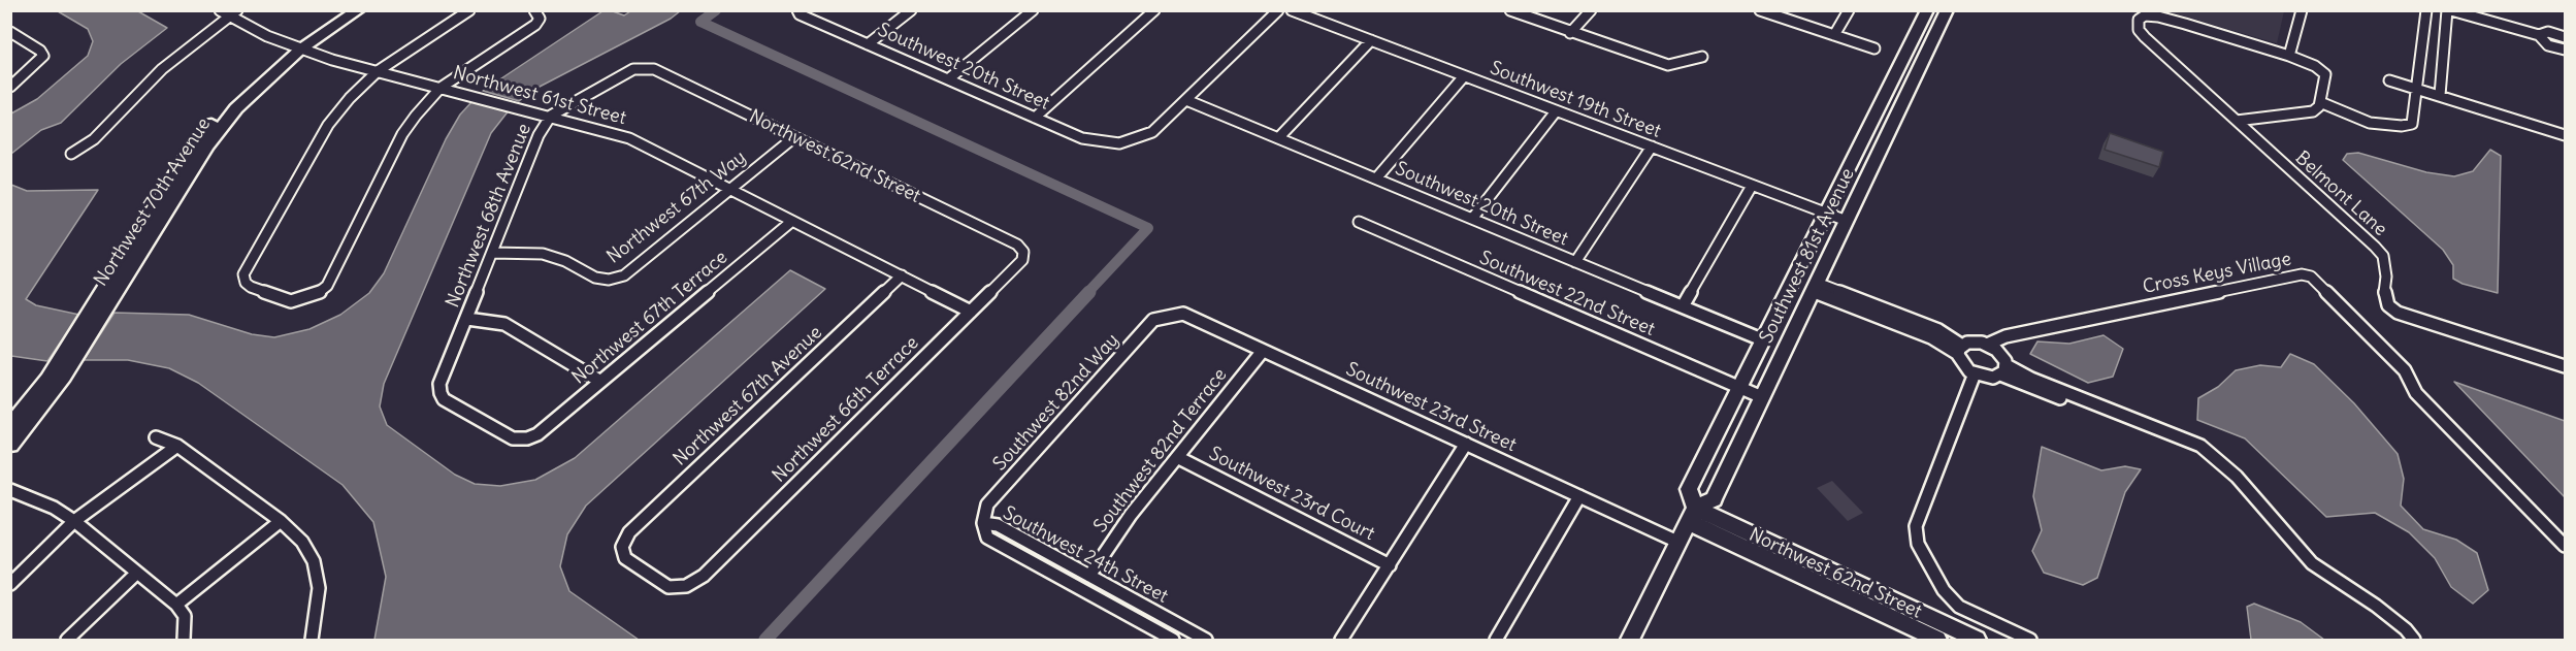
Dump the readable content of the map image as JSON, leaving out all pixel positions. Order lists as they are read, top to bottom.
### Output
{
  "streets": {
    "street": [
      "Southwest 20th Street",
      "Northwest 61st Street",
      "Southwest 19th Street",
      "Northwest 62nd Street",
      "Belmont Lane",
      "Northwest 70th Avenue",
      "Northwest 67th Way",
      "Northwest 68th Avenue",
      "Southwest 81st Avenue",
      "Cross Keys Village",
      "Southwest 22nd Street",
      "Northwest 67th Terrace",
      "Northwest 67th Avenue",
      "Southwest 82nd Way",
      "Southwest 23rd Street",
      "Northwest 66th Terrace",
      "Southwest 82nd Terrace",
      "Southwest 23rd Court",
      "Southwest 24th Street"
    ]
  },
  "crossings": [
    ["Southwest 20th Street", "Southwest 81st Avenue"],
    ["Northwest 61st Street", "Northwest 70th Avenue"],
    ["Northwest 61st Street", "Northwest 67th Way"],
    ["Northwest 61st Street", "Northwest 68th Avenue"],
    ["Northwest 61st Street", "Northwest 67th Terrace"],
    ["Northwest 61st Street", "Northwest 67th Avenue"],
    ["Northwest 61st Street", "Northwest 66th Terrace"],
    ["Southwest 19th Street", "Southwest 81st Avenue"],
    ["Northwest 62nd Street", "Northwest 67th Way"],
    ["Northwest 62nd Street", "Northwest 68th Avenue"],
    ["Northwest 62nd Street", "Southwest 81st Avenue"],
    ["Northwest 62nd Street", "Northwest 66th Terrace"],
    ["Northwest 67th Way", "Northwest 68th Avenue"],
    ["Northwest 68th Avenue", "Northwest 67th Terrace"],
    ["Southwest 81st Avenue", "Southwest 22nd Street"],
    ["Southwest 81st Avenue", "Southwest 23rd Street"],
    ["Northwest 67th Avenue", "Northwest 66th Terrace"],
    ["Southwest 82nd Way", "Southwest 23rd Street"],
    ["Southwest 82nd Way", "Southwest 24th Street"],
    ["Southwest 23rd Street", "Southwest 82nd Terrace"],
    ["Southwest 82nd Terrace", "Southwest 23rd Court"],
    ["Southwest 82nd Terrace", "Southwest 24th Street"]
  ]
}
